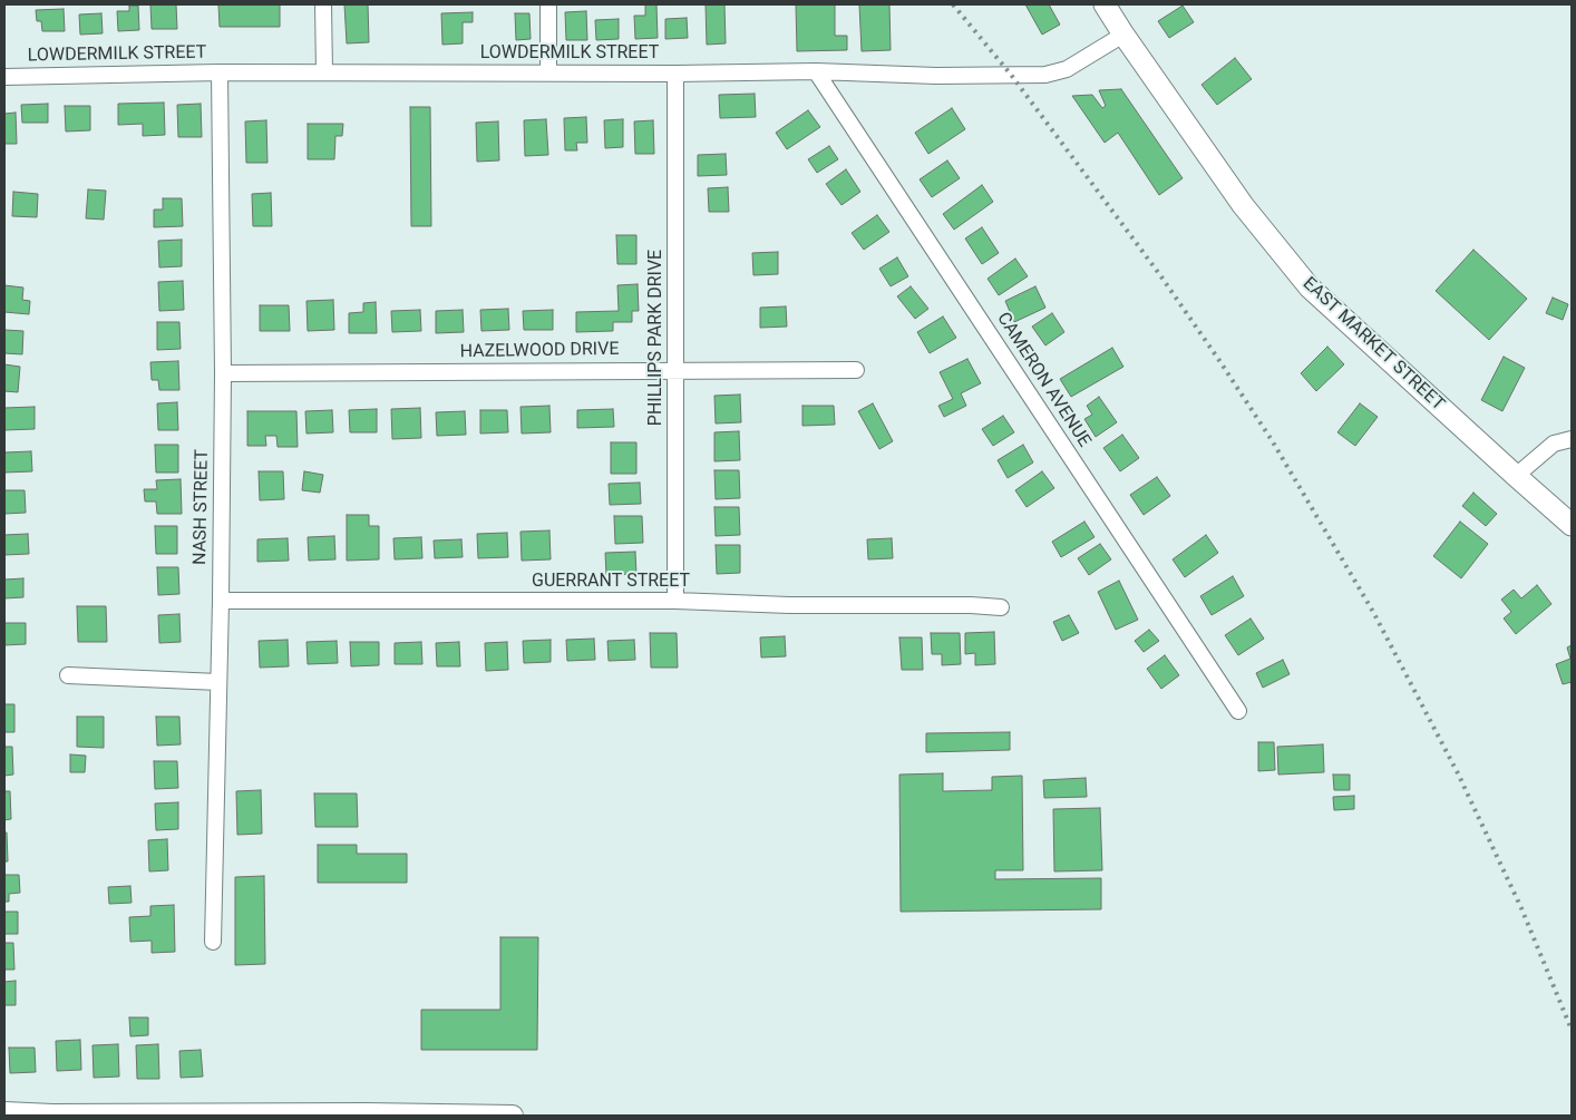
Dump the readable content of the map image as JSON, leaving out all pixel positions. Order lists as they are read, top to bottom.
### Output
{
  "streets": {
    "main road": ["EAST MARKET STREET"],
    "street": [
      "LOWDERMILK STREET",
      "PHILLIPS PARK DRIVE",
      "HAZELWOOD DRIVE",
      "CAMERON AVENUE",
      "NASH STREET",
      "GUERRANT STREET"
    ]
  },
  "crossings": [
    ["LOWDERMILK STREET", "PHILLIPS PARK DRIVE"],
    ["LOWDERMILK STREET", "EAST MARKET STREET"],
    ["LOWDERMILK STREET", "CAMERON AVENUE"],
    ["LOWDERMILK STREET", "NASH STREET"],
    ["PHILLIPS PARK DRIVE", "HAZELWOOD DRIVE"],
    ["PHILLIPS PARK DRIVE", "GUERRANT STREET"],
    ["HAZELWOOD DRIVE", "NASH STREET"],
    ["NASH STREET", "GUERRANT STREET"]
  ]
}
